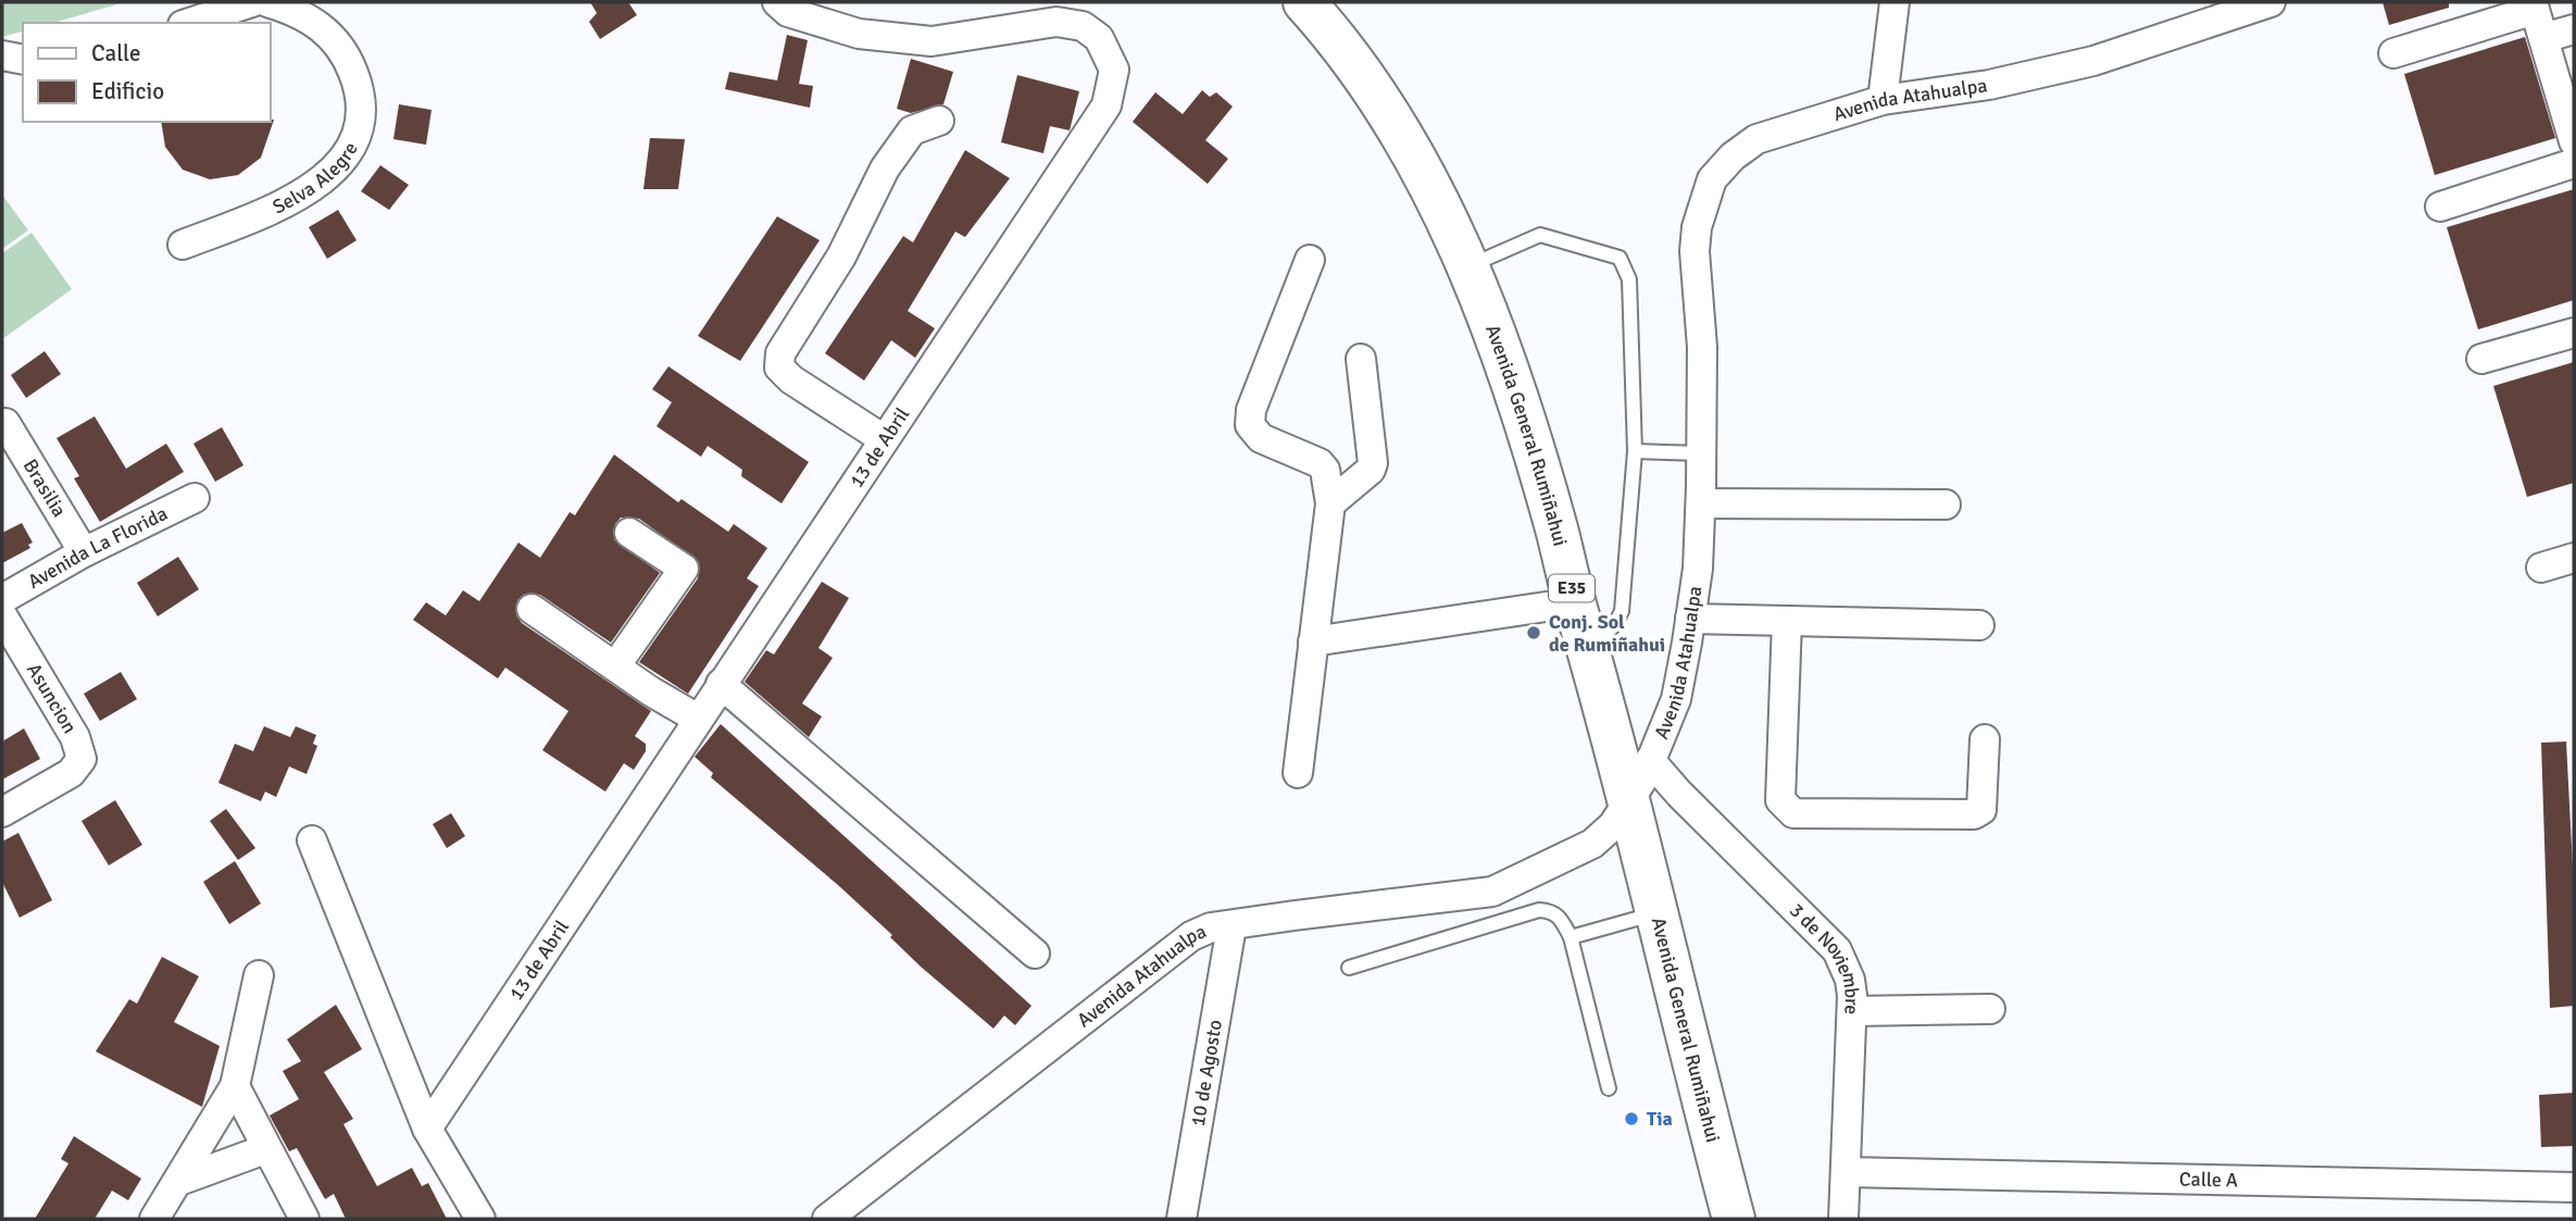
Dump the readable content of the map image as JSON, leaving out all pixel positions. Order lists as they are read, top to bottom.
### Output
{
  "streets": {
    "highway": ["Avenida General Rumiñahui", "E35"],
    "street": [
      "Avenida Atahualpa",
      "Selva Alegre",
      "13 de Abril",
      "Brasilia",
      "Avenida La Florida",
      "Asuncion",
      "3 de Noviembre",
      "10 de Agosto",
      "Calle A"
    ]
  },
  "crossings": [
    ["Avenida Atahualpa", "Avenida General Rumiñahui"],
    ["Avenida Atahualpa", "3 de Noviembre"],
    ["Avenida Atahualpa", "10 de Agosto"],
    ["Brasilia", "Avenida La Florida"],
    ["3 de Noviembre", "Calle A"]
  ],
  "places": ["Conj. Sol de Rumiñahui", "Tia"],
  "legend": ["Calle", "Edificio"]
}
